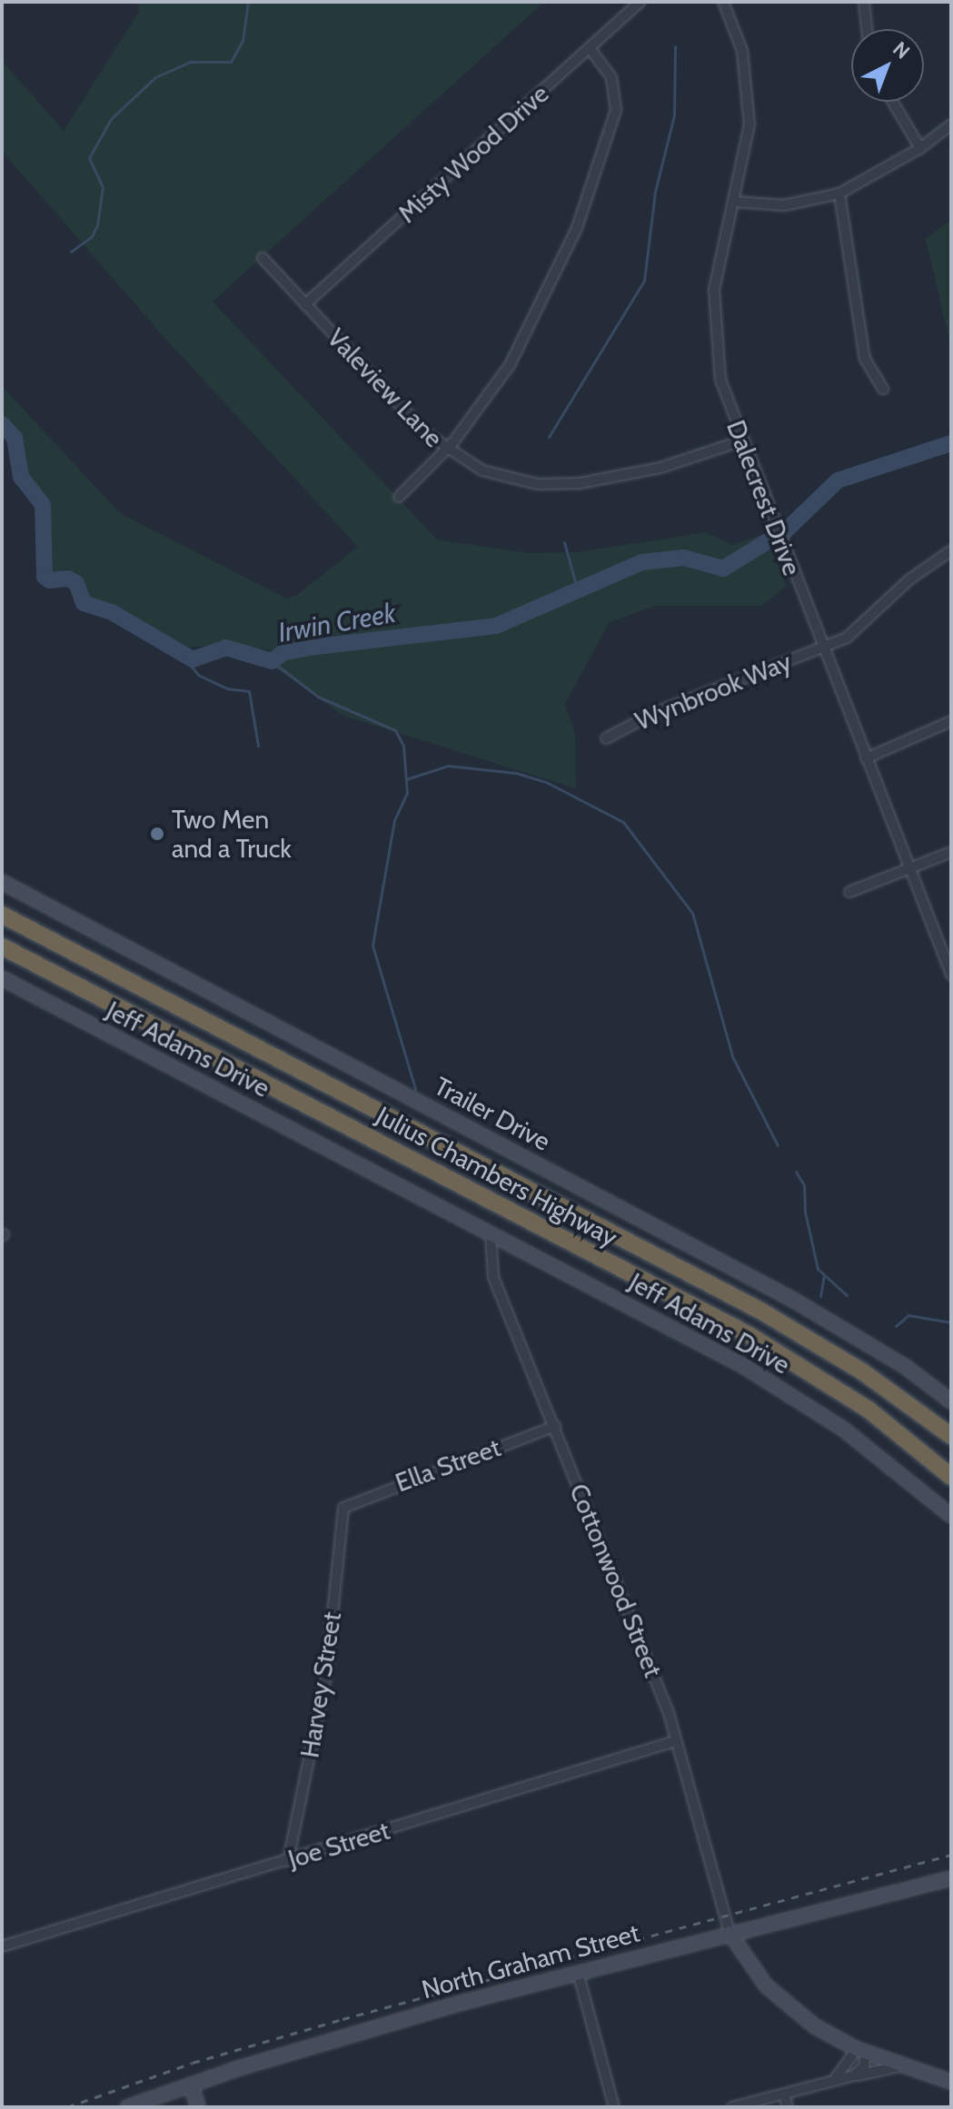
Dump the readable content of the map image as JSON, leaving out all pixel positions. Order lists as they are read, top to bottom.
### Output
{
  "streets": {
    "highway": ["Julius Chambers Highway"],
    "street": [
      "Misty Wood Drive",
      "Valeview Lane",
      "Dalecrest Drive",
      "Wynbrook Way",
      "Jeff Adams Drive",
      "Trailer Drive",
      "Ella Street",
      "Cottonwood Street",
      "Harvey Street",
      "Joe Street",
      "North Graham Street"
    ]
  },
  "crossings": [
    ["Misty Wood Drive", "Valeview Lane"],
    ["Valeview Lane", "Dalecrest Drive"],
    ["Dalecrest Drive", "Wynbrook Way"],
    ["Jeff Adams Drive", "Cottonwood Street"],
    ["Ella Street", "Cottonwood Street"],
    ["Ella Street", "Harvey Street"],
    ["Cottonwood Street", "Joe Street"],
    ["Cottonwood Street", "North Graham Street"],
    ["Harvey Street", "Joe Street"]
  ],
  "water": ["Irwin Creek"],
  "places": ["Two Men and a Truck"],
  "north": "top right"
}
